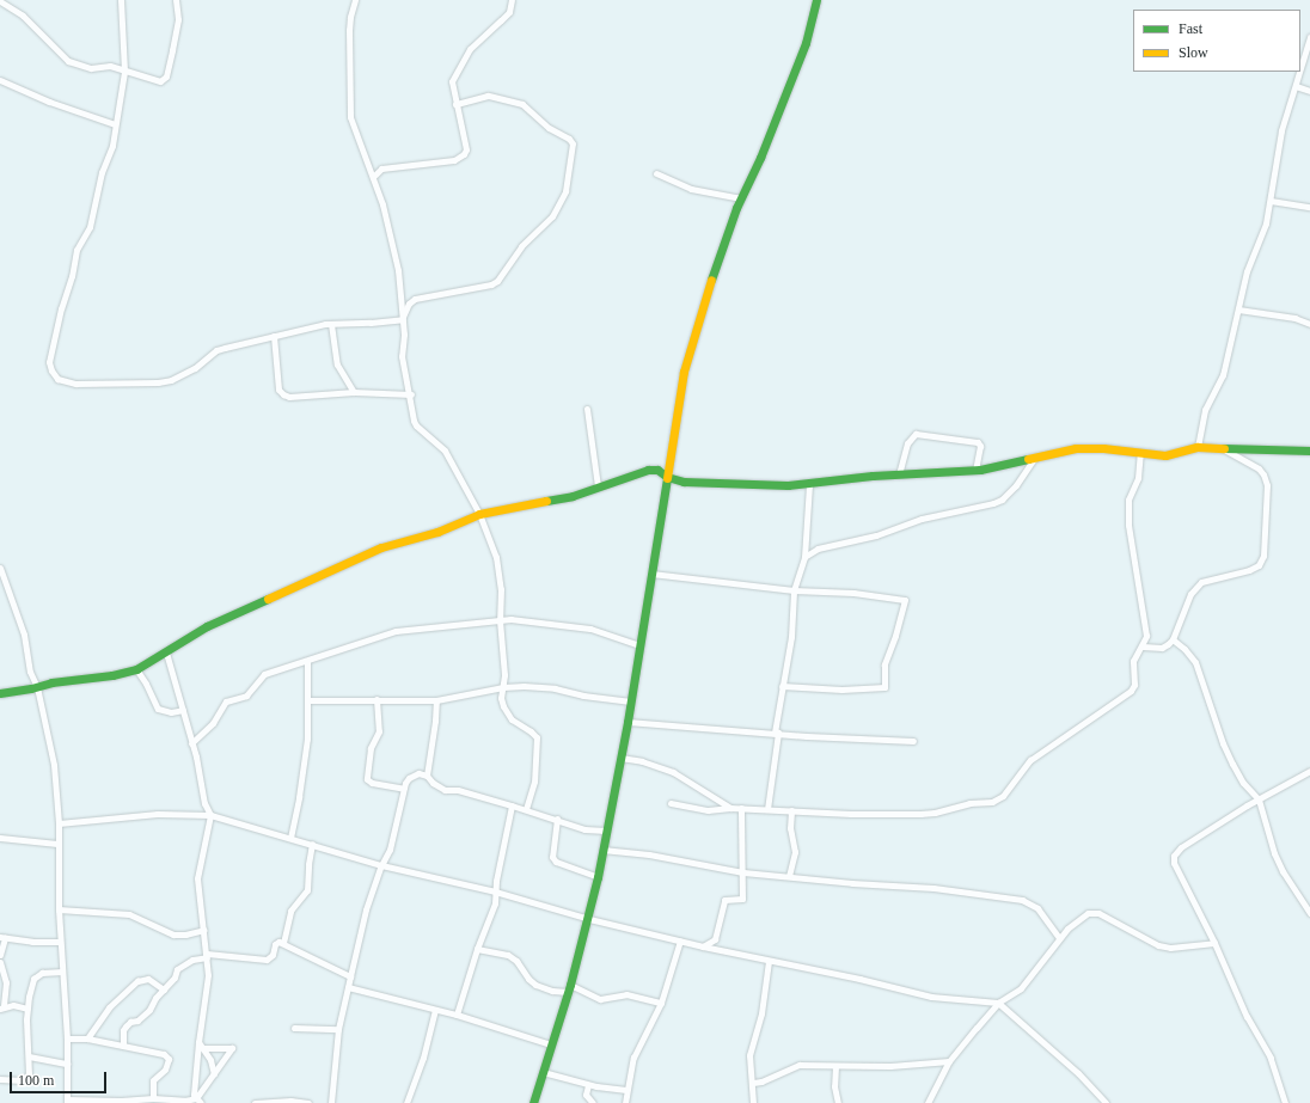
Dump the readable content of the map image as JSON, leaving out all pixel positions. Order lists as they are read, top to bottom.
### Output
{
  "legend": ["Fast", "Slow"],
  "scale_bar": "100 m"
}
